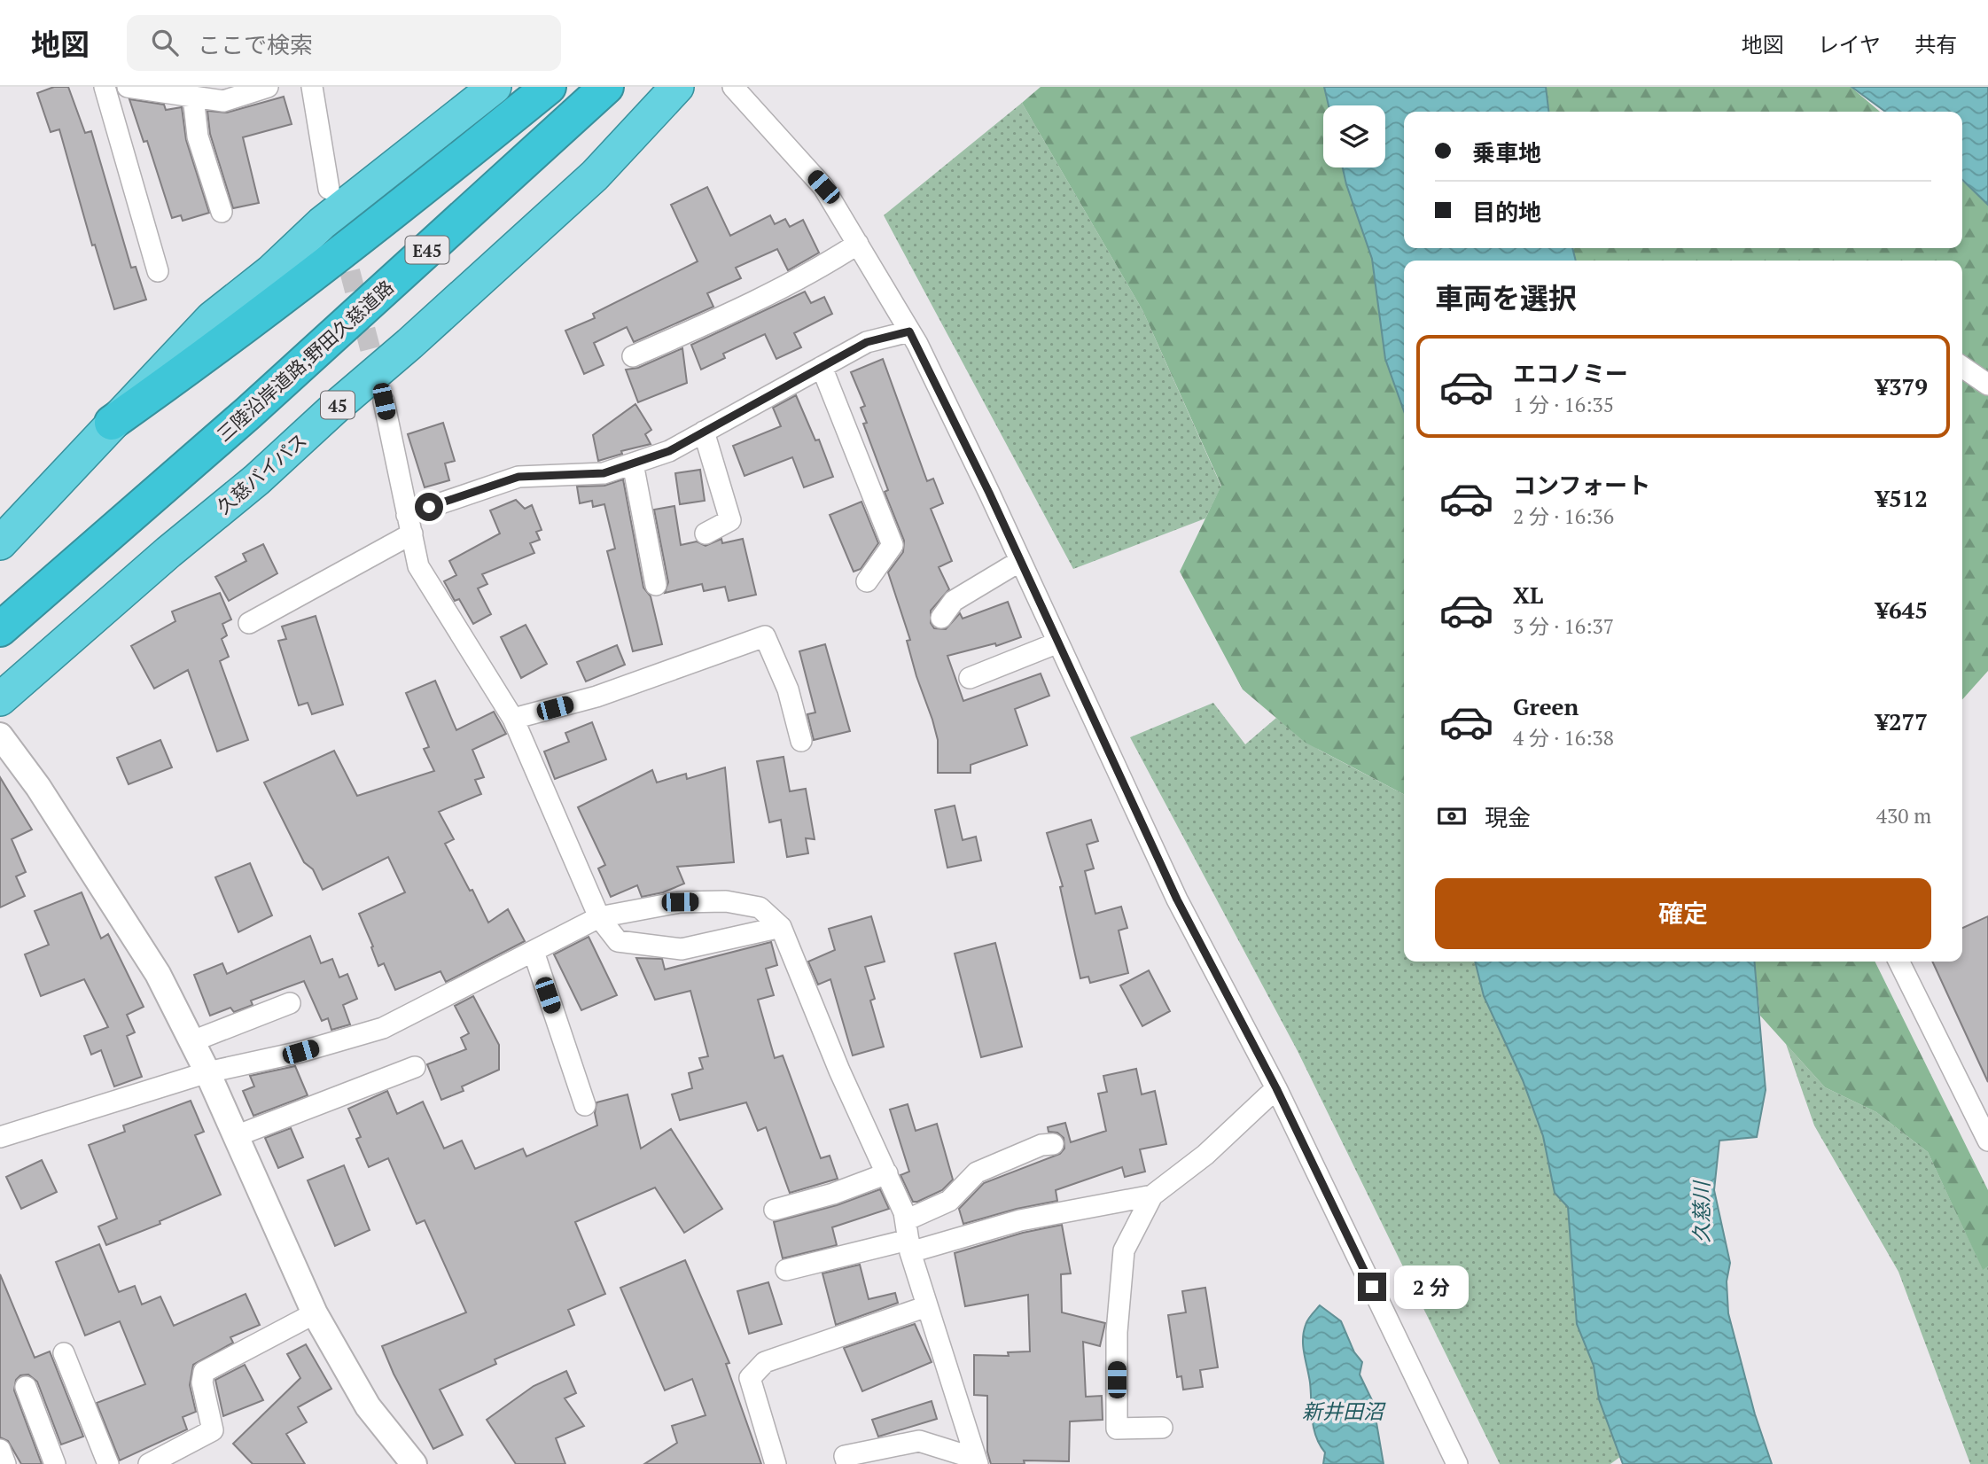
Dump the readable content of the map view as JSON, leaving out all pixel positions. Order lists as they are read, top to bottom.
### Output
{
  "streets": {
    "highway": [
      "E45",
      "三陸沿岸道路;野田久慈道路",
      "45",
      "久慈バイパス"
    ]
  },
  "water": ["久慈川", "新井田沼"],
  "page": {
    "header": "地図",
    "search": "ここで検索",
    "nav": ["地図", "レイヤ", "共有"],
    "banner": ["乗車地", "目的地"],
    "heading": "車両を選択",
    "list": [
      {
        "name": "エコノミー",
        "note": "1 分 · 16:35",
        "value": "¥379"
      },
      {
        "name": "コンフォート",
        "note": "2 分 · 16:36",
        "value": "¥512"
      },
      {
        "name": "XL",
        "note": "3 分 · 16:37",
        "value": "¥645"
      },
      {
        "name": "Green",
        "note": "4 分 · 16:38",
        "value": "¥277"
      }
    ],
    "pay": ["現金", "430 m"],
    "buttons": "確定",
    "bubble": "2 分"
  }
}
